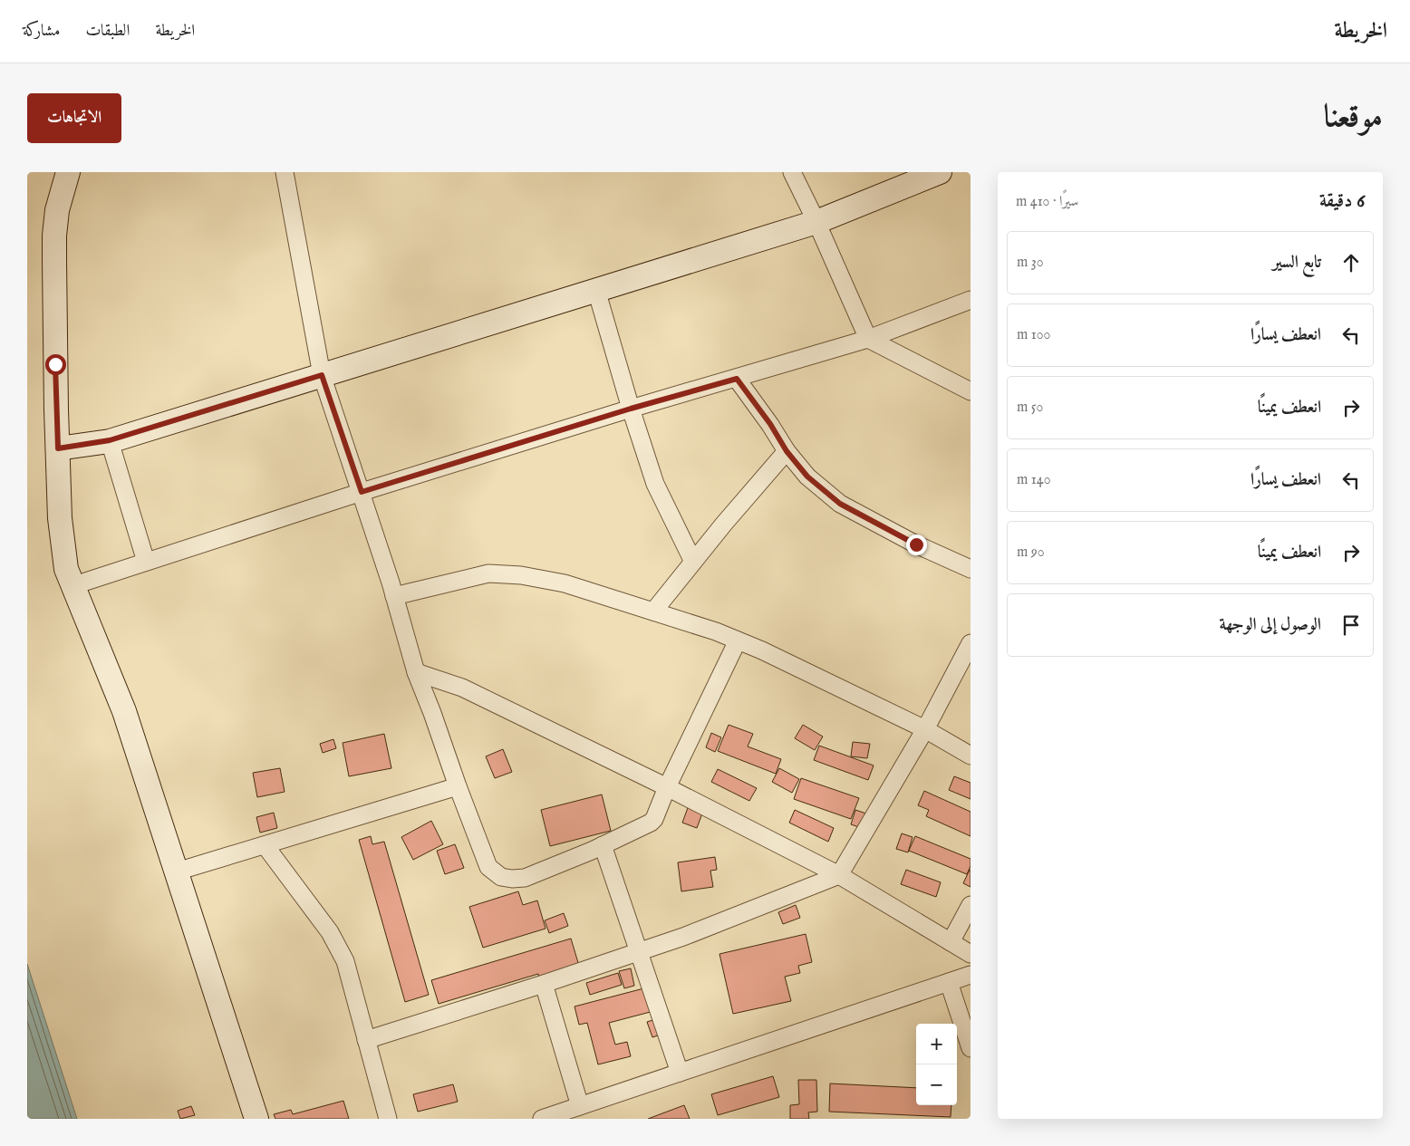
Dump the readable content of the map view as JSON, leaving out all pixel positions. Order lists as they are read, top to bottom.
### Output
{
  "page": {
    "header": "الخريطة",
    "nav": ["الخريطة", "الطبقات", "مشاركة"],
    "title": "موقعنا",
    "buttons": "الاتجاهات",
    "heading": ["6 دقيقة", "سيرًا · 410 m"],
    "list": [
      ["تابع السير", "30 m"],
      ["انعطف يسارًا", "100 m"],
      ["انعطف يمينًا", "50 m"],
      ["انعطف يسارًا", "140 m"],
      ["انعطف يمينًا", "90 m"],
      "الوصول إلى الوجهة"
    ],
    "map_buttons": ["+", "−"]
  }
}
